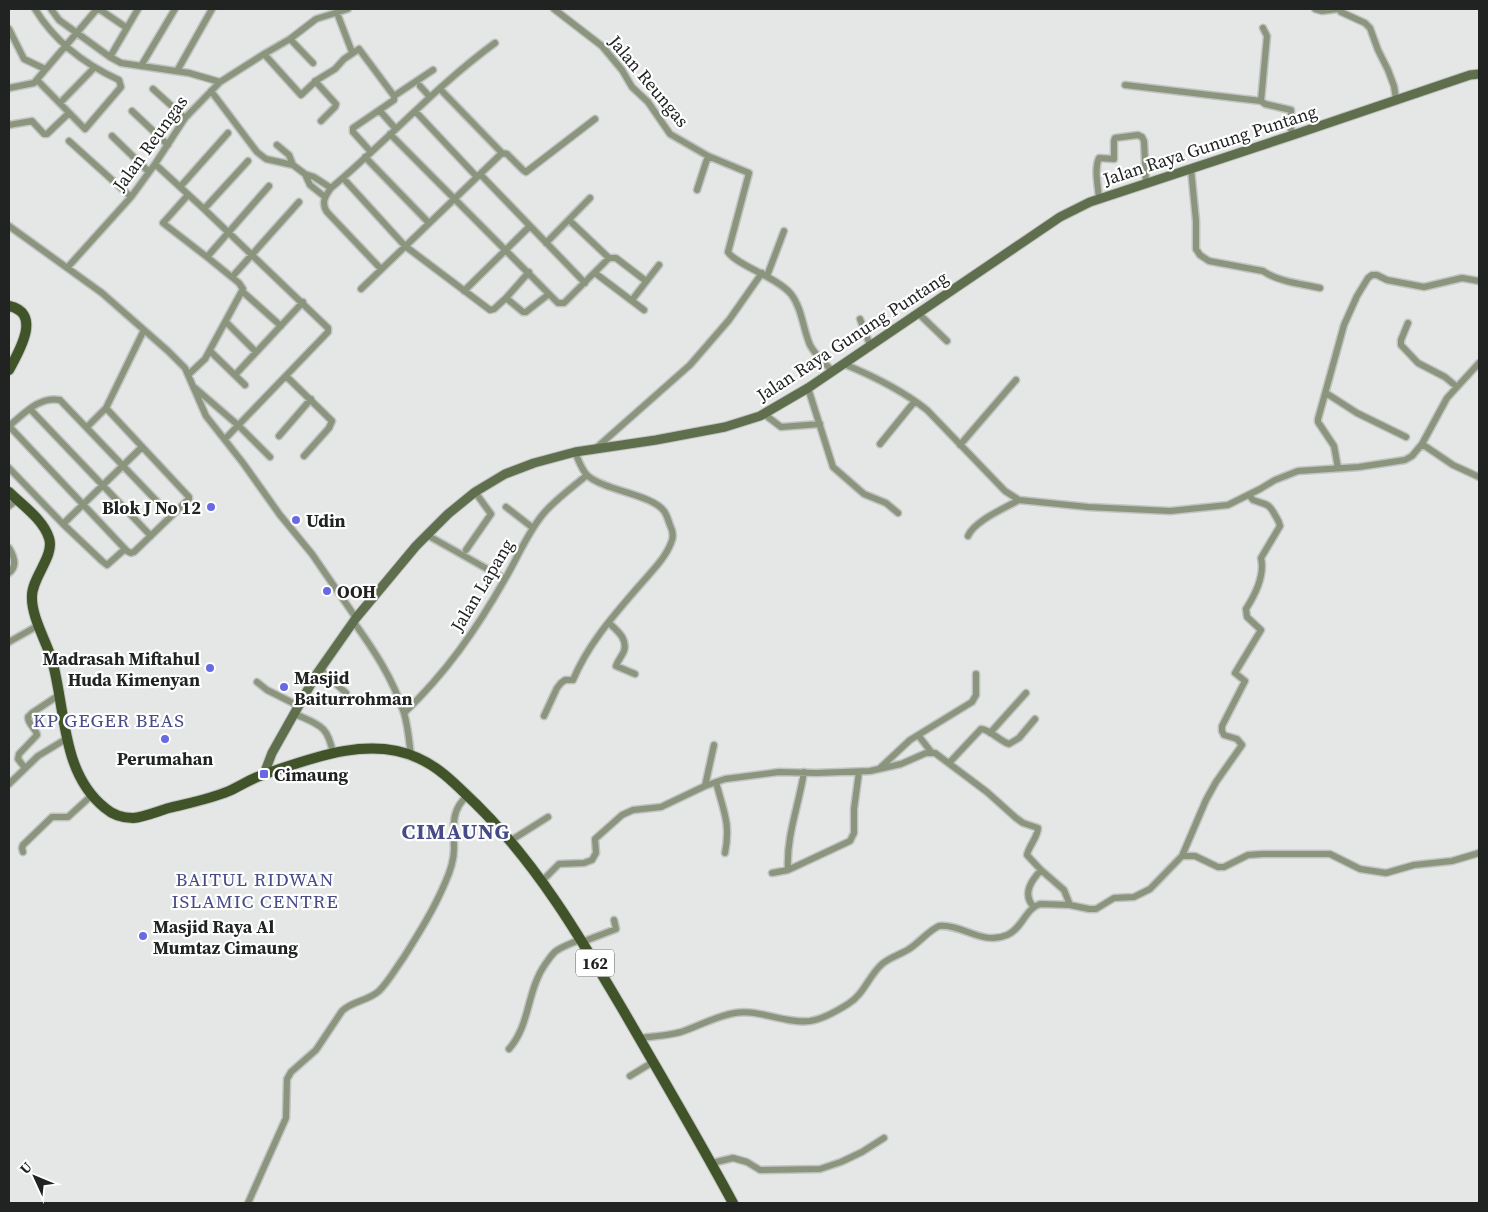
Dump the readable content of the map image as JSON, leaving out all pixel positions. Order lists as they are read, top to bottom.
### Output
{
  "streets": {
    "main road": ["162"],
    "street": ["Jalan Reungas", "Jalan Raya Gunung Puntang", "Jalan Lapang"]
  },
  "crossings": [
    ["Jalan Reungas", "Jalan Raya Gunung Puntang"],
    ["Jalan Raya Gunung Puntang", "162"]
  ],
  "districts": ["KP GEGER BEAS", "CIMAUNG", "BAITUL RIDWAN ISLAMIC CENTRE"],
  "places": {
    "other": [
      "Blok J No 12",
      "Udin",
      "OOH",
      "Madrasah Miftahul Huda Kimenyan",
      "Masjid Baiturrohman",
      "Perumahan",
      "Masjid Raya Al Mumtaz Cimaung"
    ],
    "transit": ["Cimaung"]
  },
  "north": "top left"
}
